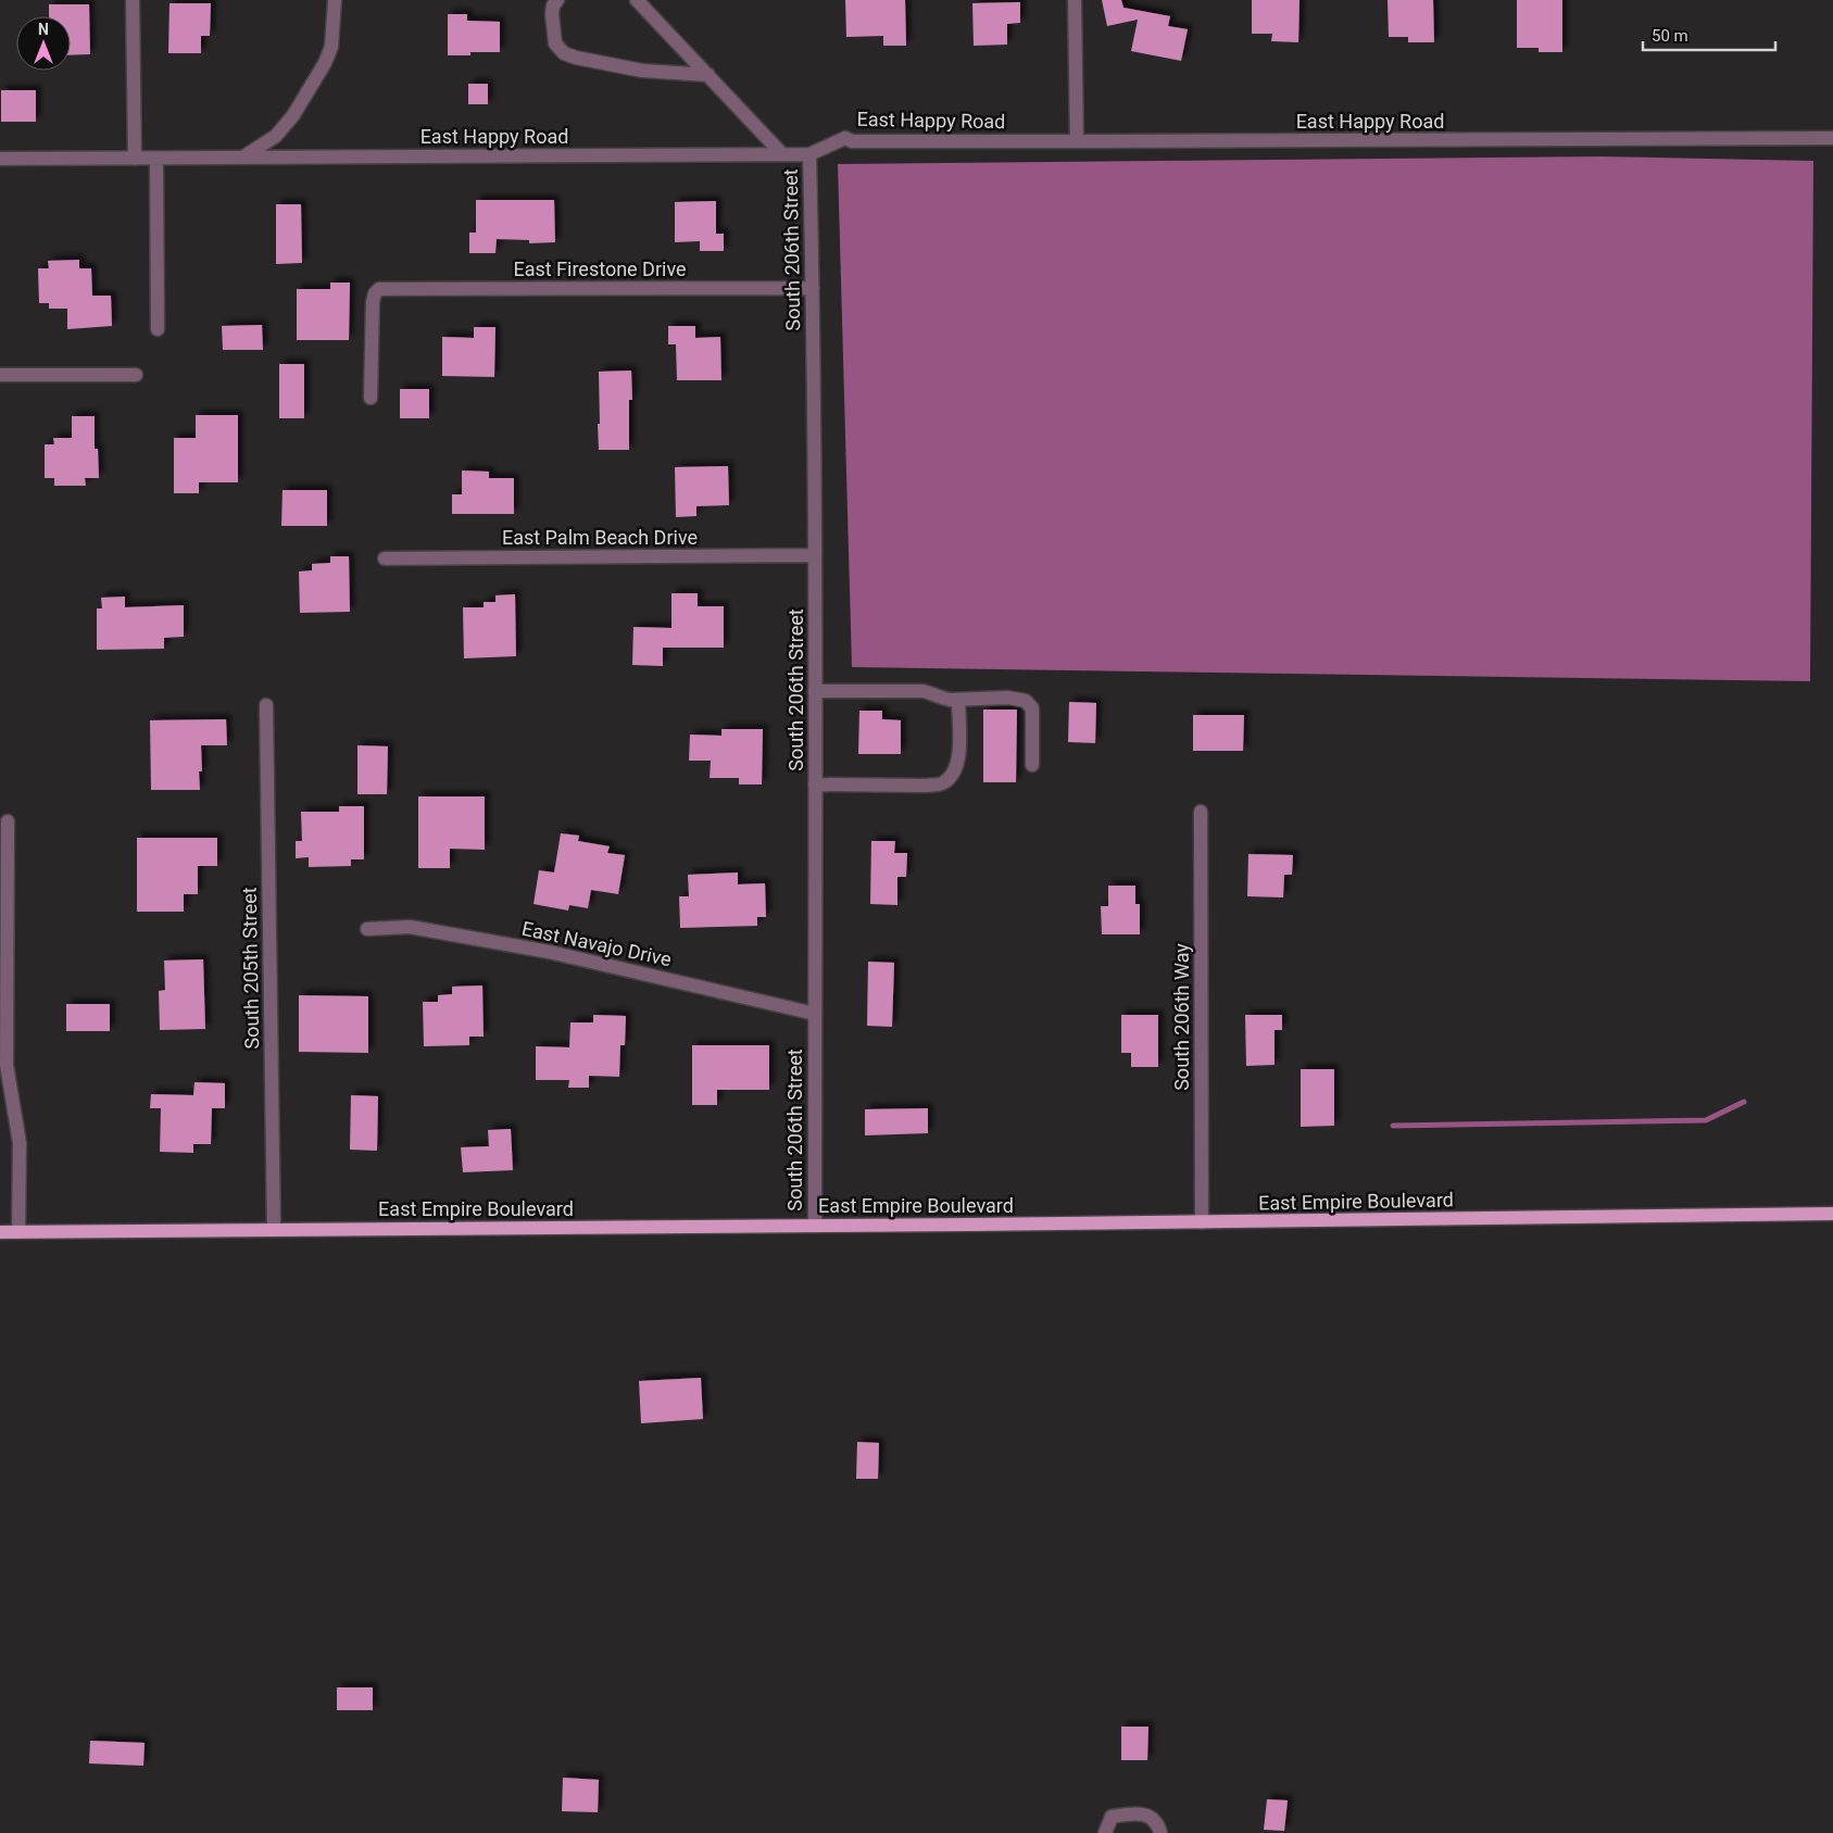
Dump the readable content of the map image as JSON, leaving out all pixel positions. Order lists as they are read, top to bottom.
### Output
{
  "streets": {
    "main road": ["East Empire Boulevard"],
    "street": [
      "East Happy Road",
      "South 206th Street",
      "East Firestone Drive",
      "East Palm Beach Drive",
      "East Navajo Drive",
      "South 205th Street",
      "South 206th Way"
    ]
  },
  "crossings": [
    ["East Happy Road", "South 206th Street"],
    ["South 206th Street", "East Firestone Drive"],
    ["South 206th Street", "East Palm Beach Drive"],
    ["South 206th Street", "East Navajo Drive"],
    ["South 206th Street", "East Empire Boulevard"],
    ["South 205th Street", "East Empire Boulevard"],
    ["South 206th Way", "East Empire Boulevard"]
  ],
  "scale_bar": "50 m",
  "north": "top"
}
